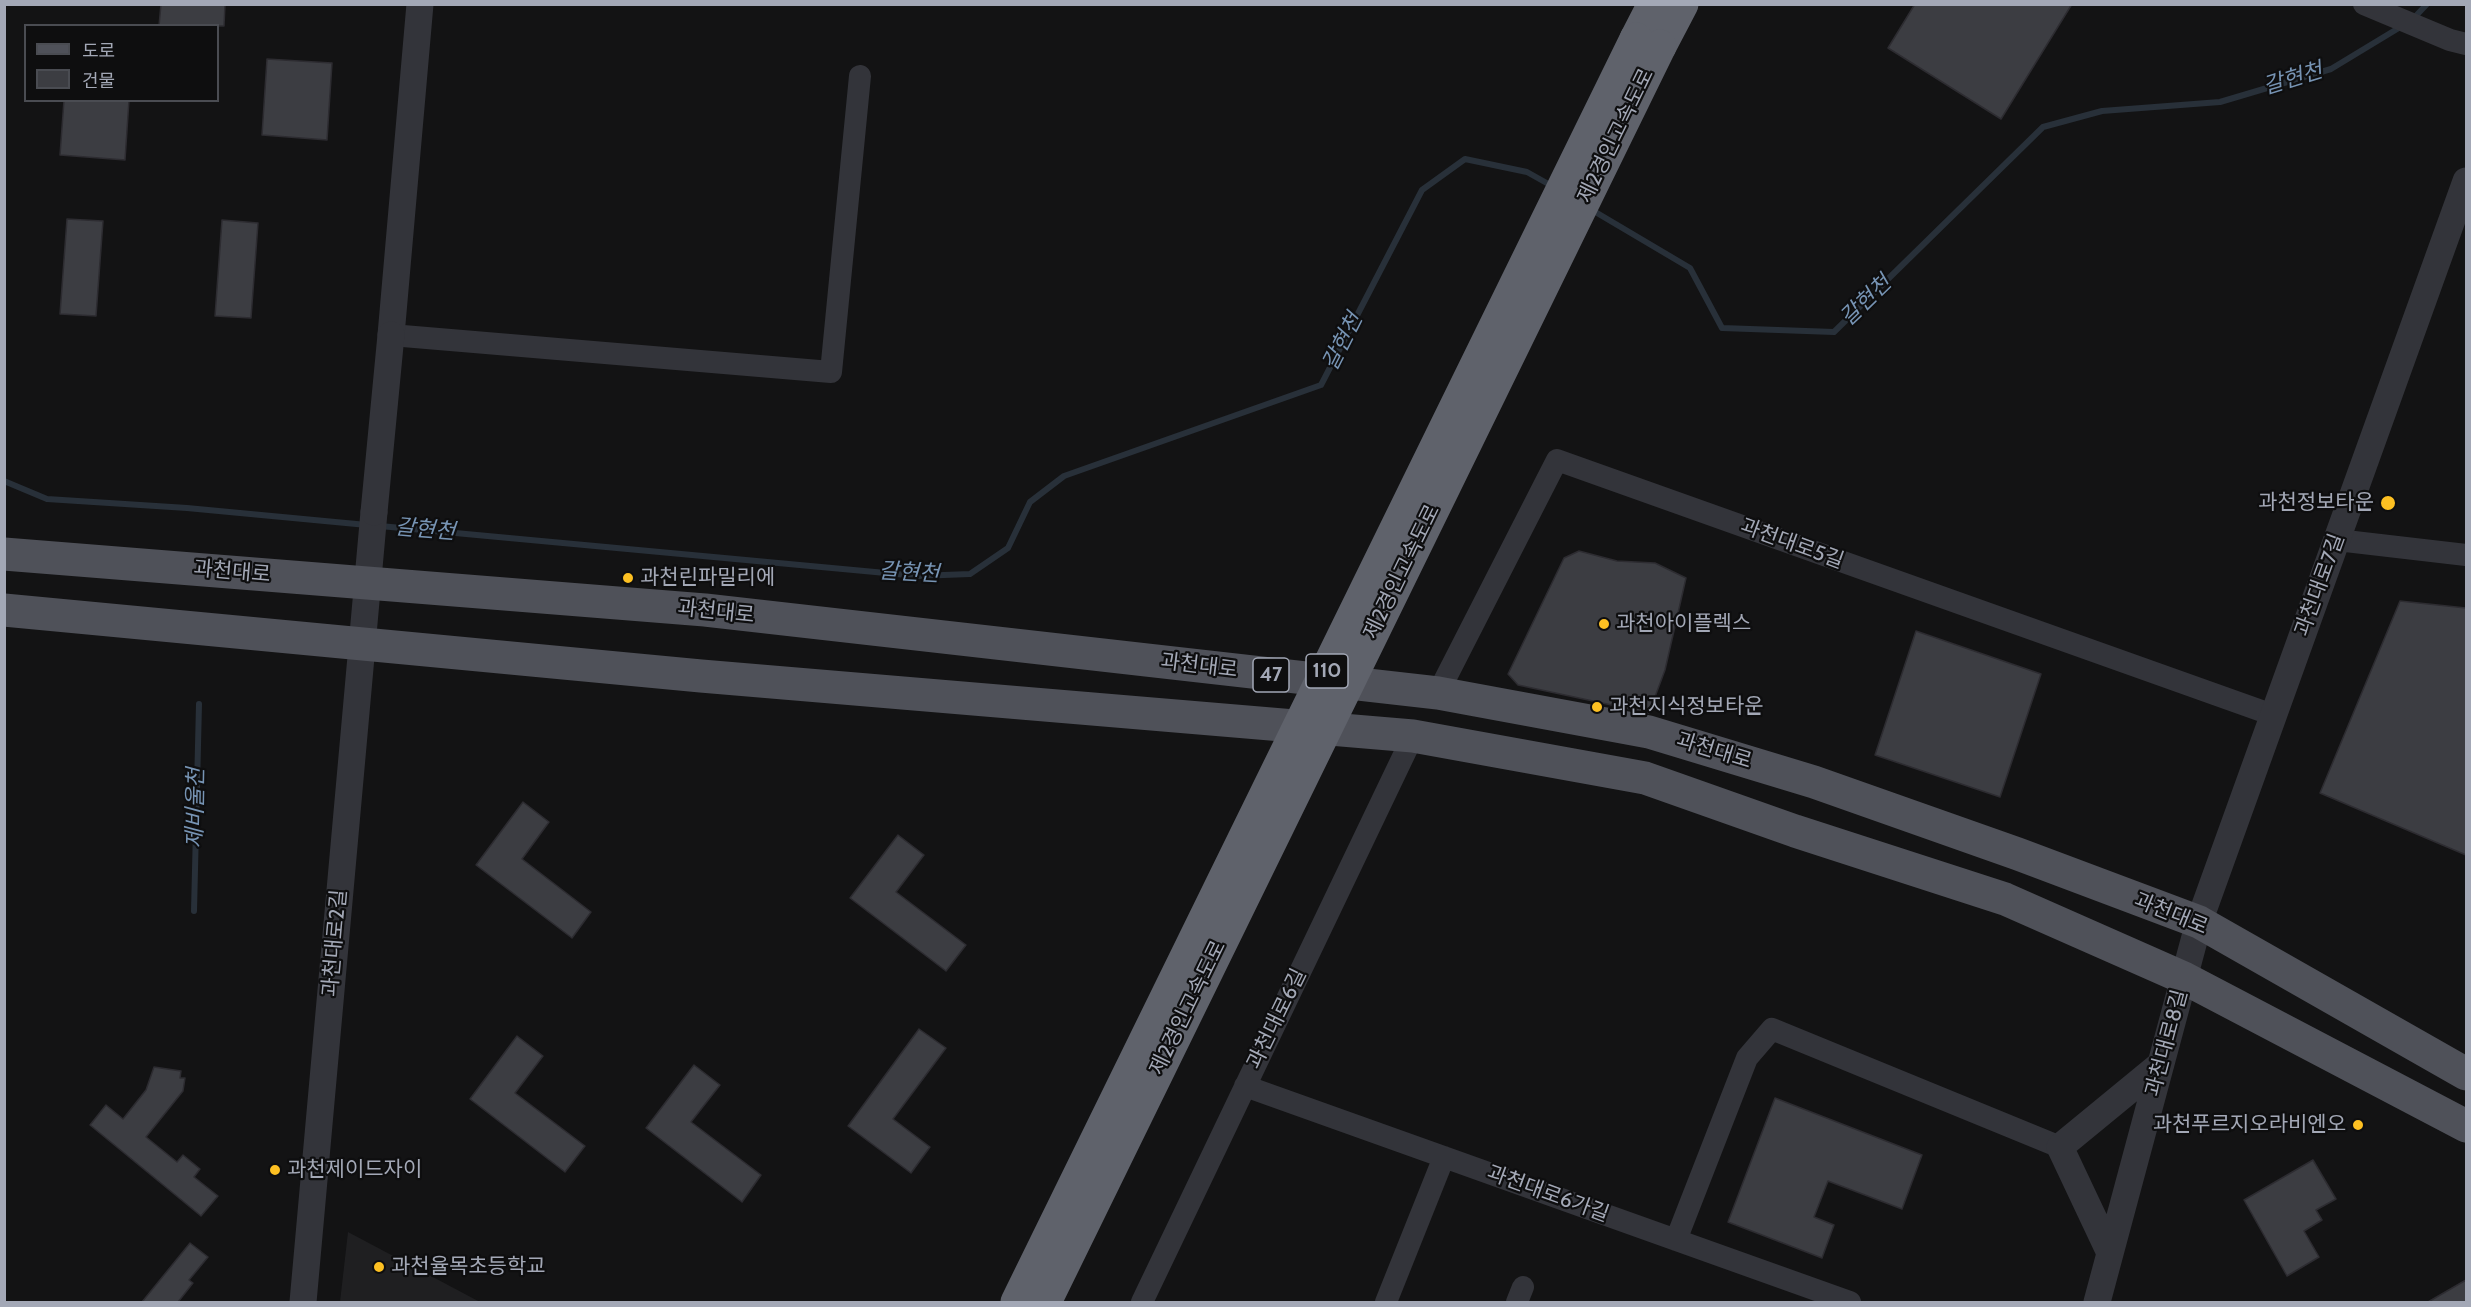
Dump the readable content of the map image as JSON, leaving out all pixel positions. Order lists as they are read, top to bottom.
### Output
{
  "streets": {
    "highway": ["제2경인고속도로", "110"],
    "main road": ["과천대로", "47"],
    "street": [
      "과천대로5길",
      "과천대로7길",
      "과천대로2길",
      "과천대로6길",
      "과천대로8길",
      "과천대로6가길"
    ]
  },
  "crossings": [
    ["과천대로5길", "과천대로"],
    ["과천대로5길", "과천대로7길"],
    ["과천대로", "과천대로7길"],
    ["과천대로", "과천대로2길"],
    ["과천대로", "과천대로8길"],
    ["과천대로7길", "과천대로8길"],
    ["과천대로6길", "과천대로6가길"]
  ],
  "water": ["갈현천", "제비울천"],
  "places": [
    "과천정보타운",
    "과천린파밀리에",
    "과천아이플렉스",
    "과천지식정보타운",
    "과천푸르지오라비엔오",
    "과천제이드자이",
    "과천율목초등학교"
  ],
  "legend": ["도로", "건물"]
}
